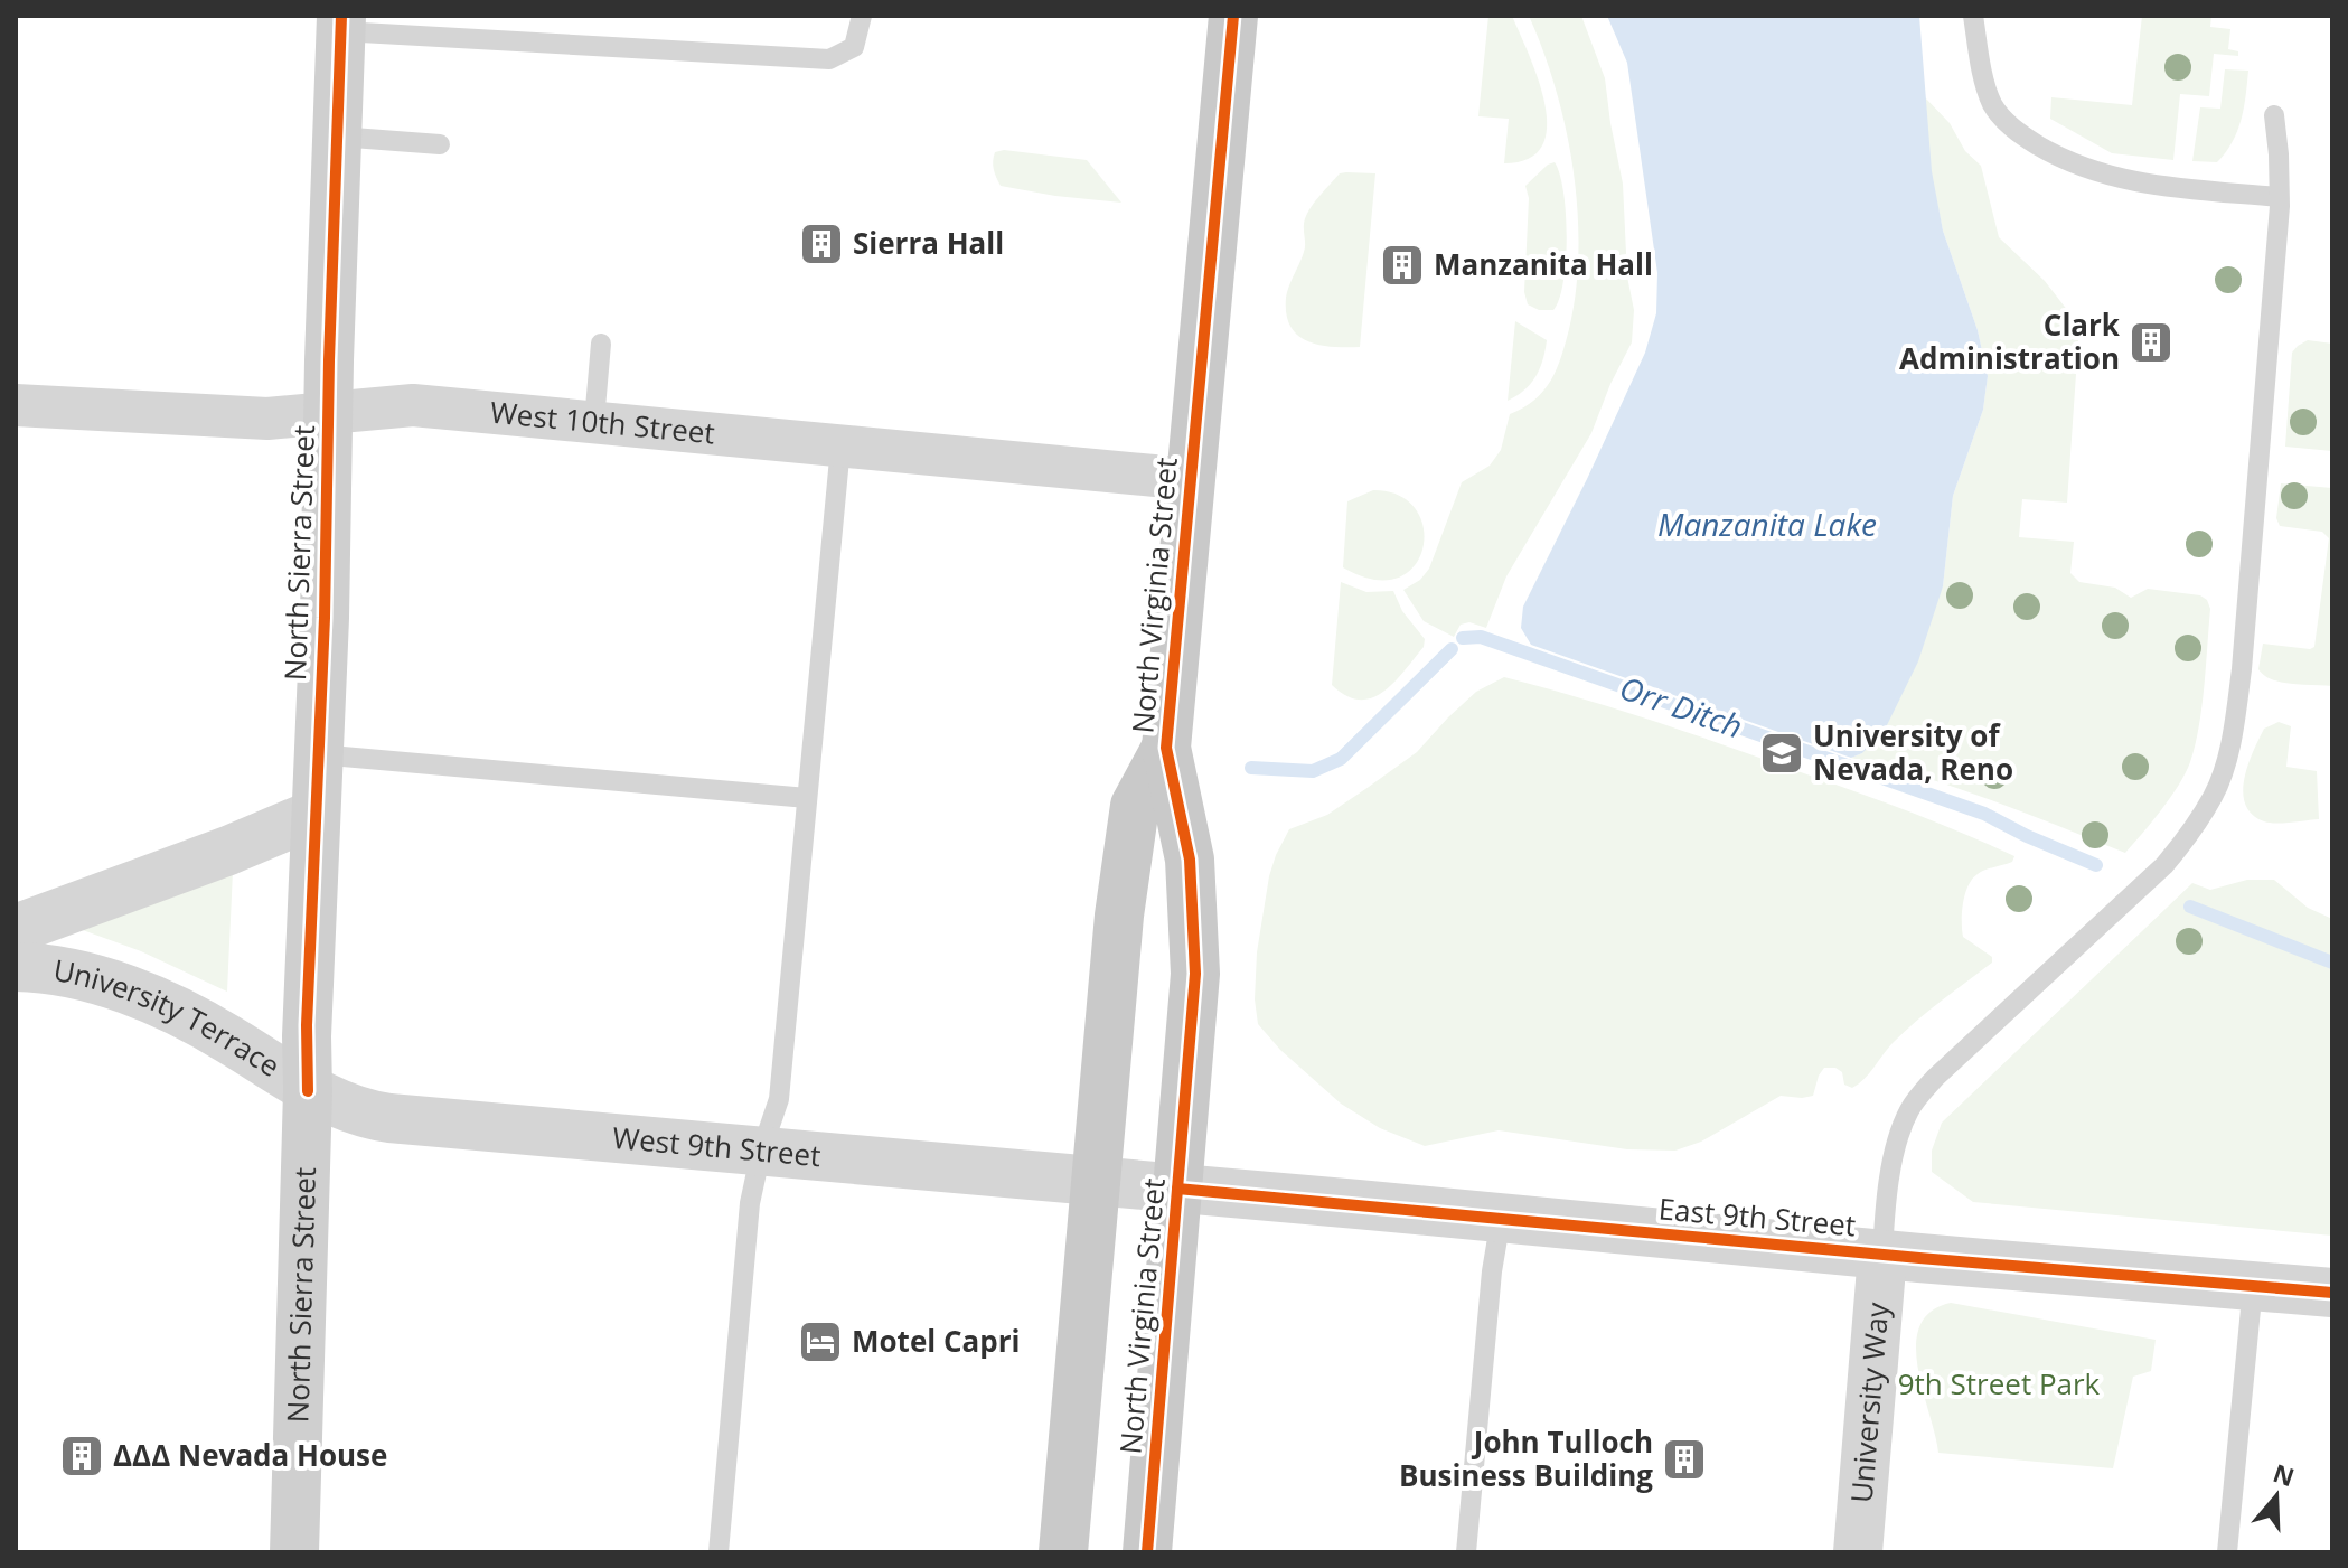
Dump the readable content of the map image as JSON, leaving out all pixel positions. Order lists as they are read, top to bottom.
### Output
{
  "streets": {
    "main road": ["North Sierra Street", "North Virginia Street"],
    "street": [
      "West 10th Street",
      "University Terrace",
      "West 9th Street",
      "East 9th Street",
      "University Way"
    ]
  },
  "crossings": [
    ["West 10th Street", "North Sierra Street"],
    ["West 10th Street", "North Virginia Street"],
    ["North Sierra Street", "University Terrace"],
    ["North Sierra Street", "West 9th Street"],
    ["North Virginia Street", "West 9th Street"],
    ["North Virginia Street", "East 9th Street"],
    ["University Terrace", "West 9th Street"],
    ["West 9th Street", "East 9th Street"],
    ["East 9th Street", "University Way"]
  ],
  "water": ["Manzanita Lake", "Orr Ditch"],
  "parks": ["9th Street Park"],
  "places": {
    "building": [
      "Sierra Hall",
      "Manzanita Hall",
      "Clark Administration",
      "ΔΔΔ Nevada House",
      "John Tulloch Business Building"
    ],
    "school or university": ["University of Nevada, Reno"],
    "hotel": ["Motel Capri"]
  },
  "north": "top"
}
